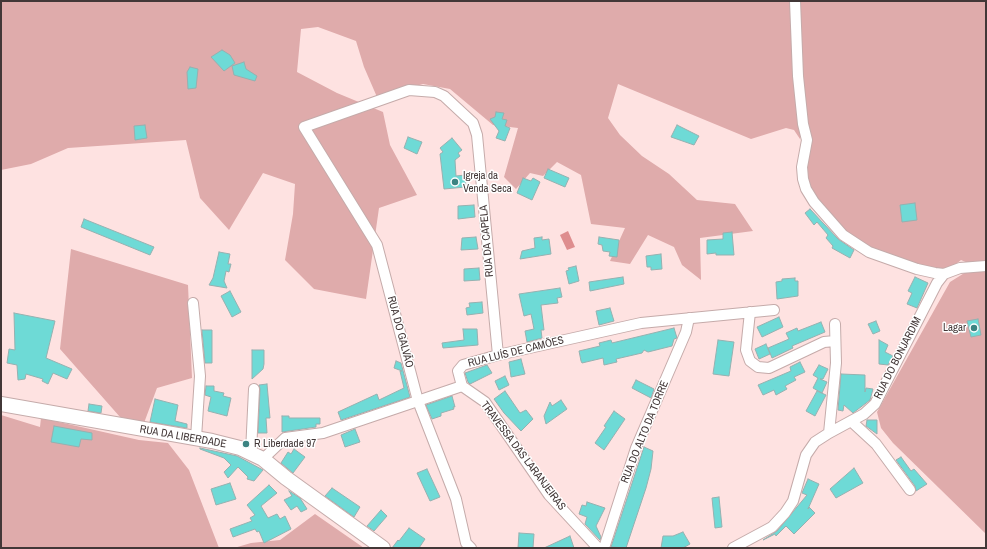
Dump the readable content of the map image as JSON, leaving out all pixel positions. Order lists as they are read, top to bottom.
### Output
{
  "streets": {
    "street": [
      "RUA DA CAPELA",
      "RUA DO GALVÃO",
      "RUA LUÍS DE CAMÕES",
      "RUA DO BONJARDIM",
      "RUA DO ALTO DA TORRE",
      "RUA DA LIBERDADE",
      "TRAVESSA DAS LARANJEIRAS"
    ]
  },
  "crossings": [
    ["RUA DA CAPELA", "RUA DO GALVÃO"],
    ["RUA DA CAPELA", "RUA LUÍS DE CAMÕES"],
    ["RUA LUÍS DE CAMÕES", "RUA DO ALTO DA TORRE"],
    ["RUA LUÍS DE CAMÕES", "TRAVESSA DAS LARANJEIRAS"]
  ],
  "places": ["Igreja da Venda Seca", "Lagar", "R Liberdade 97"]
}
